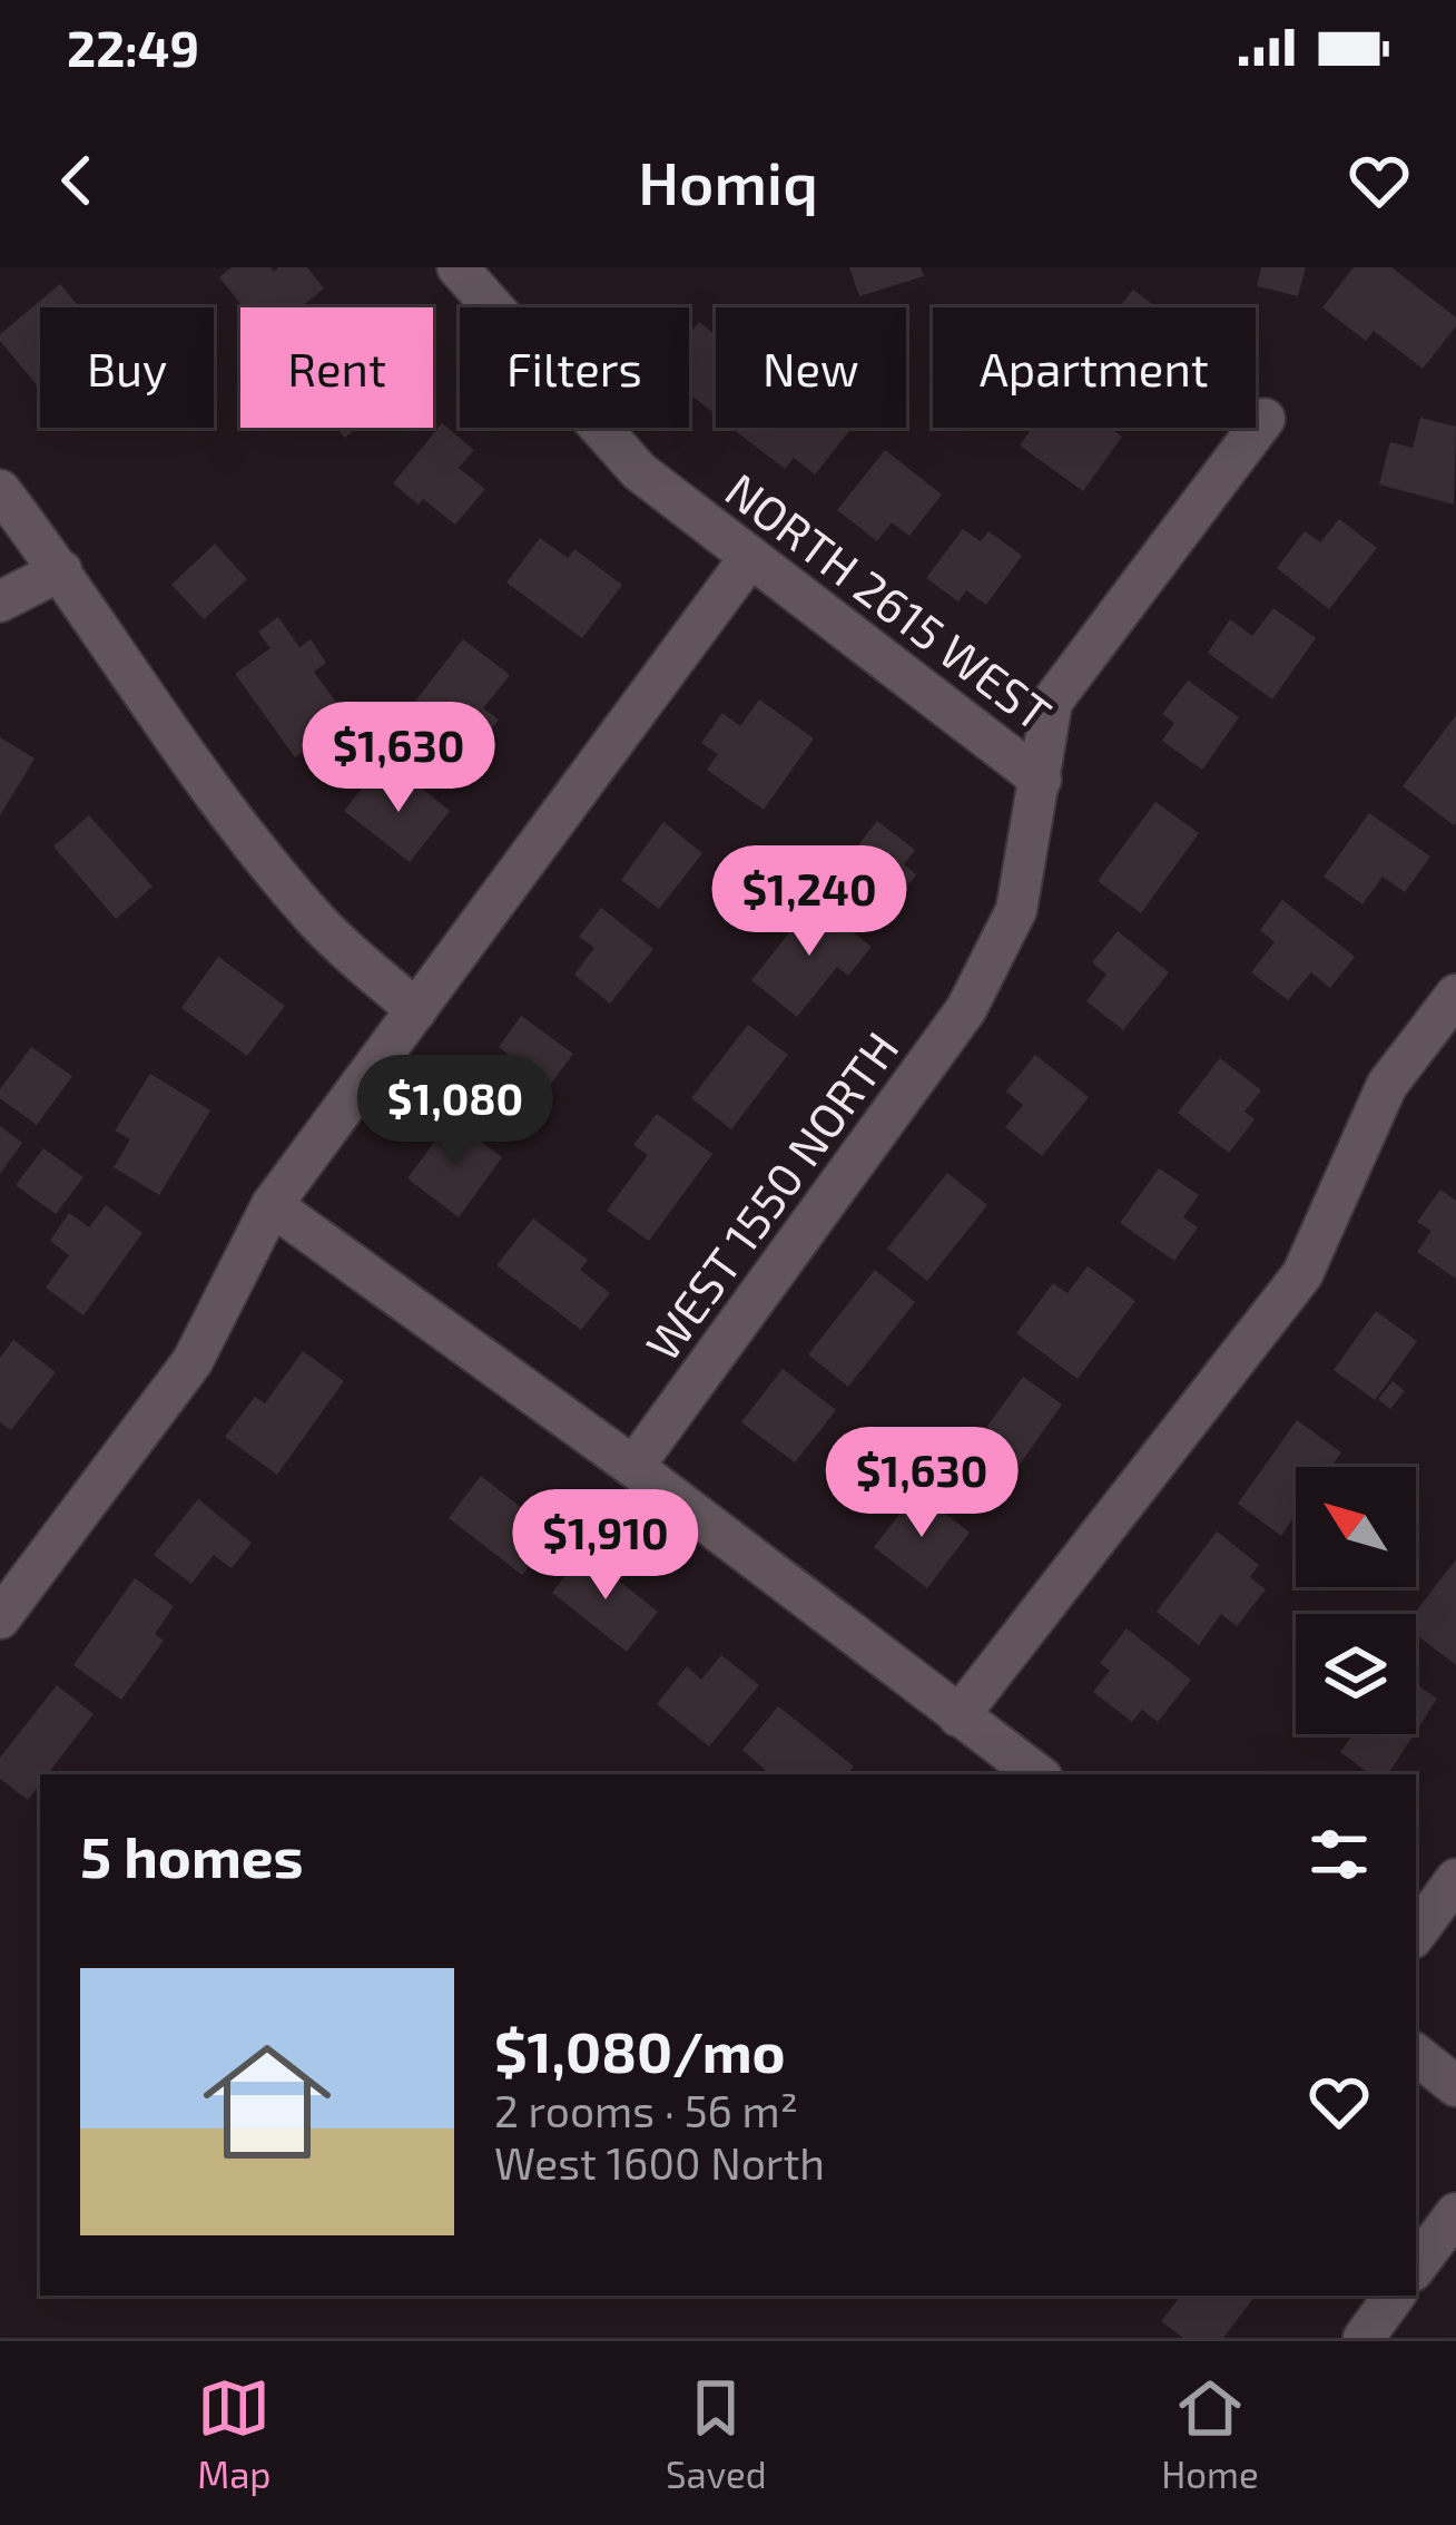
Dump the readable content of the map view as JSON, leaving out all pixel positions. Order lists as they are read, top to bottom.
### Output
{
  "streets": {
    "street": ["NORTH 2615 WEST", "WEST 1550 NORTH"]
  },
  "crossings": [
    ["NORTH 2615 WEST", "WEST 1550 NORTH"]
  ],
  "north": "top left",
  "page": {
    "status": "22:49",
    "header": "Homiq",
    "chip": [
      "Buy",
      "Rent",
      "Filters",
      "New",
      "Apartment"
    ],
    "price": [
      "$1,630",
      "$1,240",
      "$1,080",
      "$1,630",
      "$1,910"
    ],
    "heading": "5 homes",
    "list": [
      {
        "name": "$1,080/mo",
        "note": "2 rooms · 56 m² · West 1600 North"
      }
    ],
    "tabs": ["Map", "Saved", "Home"]
  }
}
